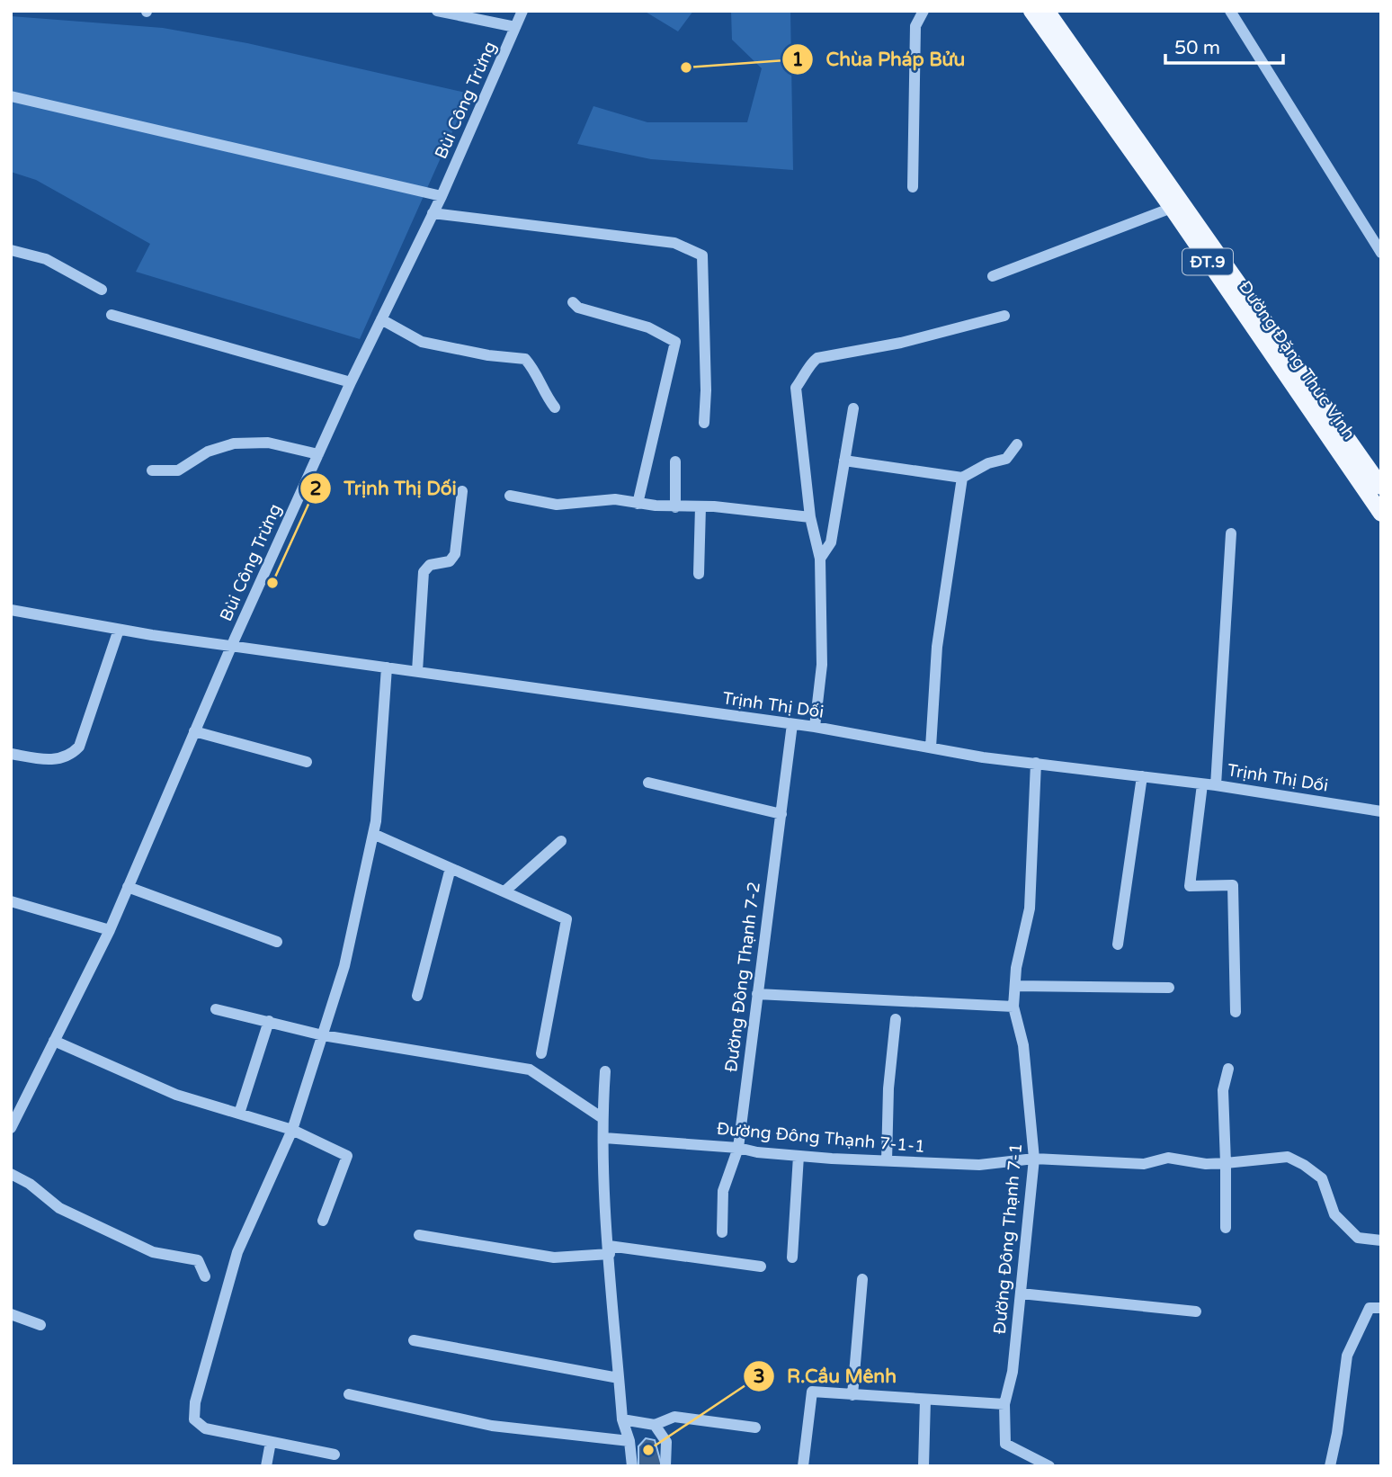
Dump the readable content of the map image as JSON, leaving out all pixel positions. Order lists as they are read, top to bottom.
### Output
{
  "streets": {
    "main road": ["ĐT.9", "Đường Đặng Thúc Vịnh"],
    "street": [
      "Bùi Công Trừng",
      "Trịnh Thị Dối",
      "Đường Đông Thạnh 7-2",
      "Đường Đông Thạnh 7-1-1",
      "Đường Đông Thạnh 7-1"
    ]
  },
  "crossings": [
    ["Bùi Công Trừng", "Trịnh Thị Dối"],
    ["Trịnh Thị Dối", "Đường Đông Thạnh 7-2"],
    ["Trịnh Thị Dối", "Đường Đông Thạnh 7-1"],
    ["Đường Đông Thạnh 7-2", "Đường Đông Thạnh 7-1-1"],
    ["Đường Đông Thạnh 7-1-1", "Đường Đông Thạnh 7-1"]
  ],
  "places": ["Chùa Pháp Bửu", "Trịnh Thị Dối", "R.Cầu Mênh"],
  "scale_bar": "50 m"
}
